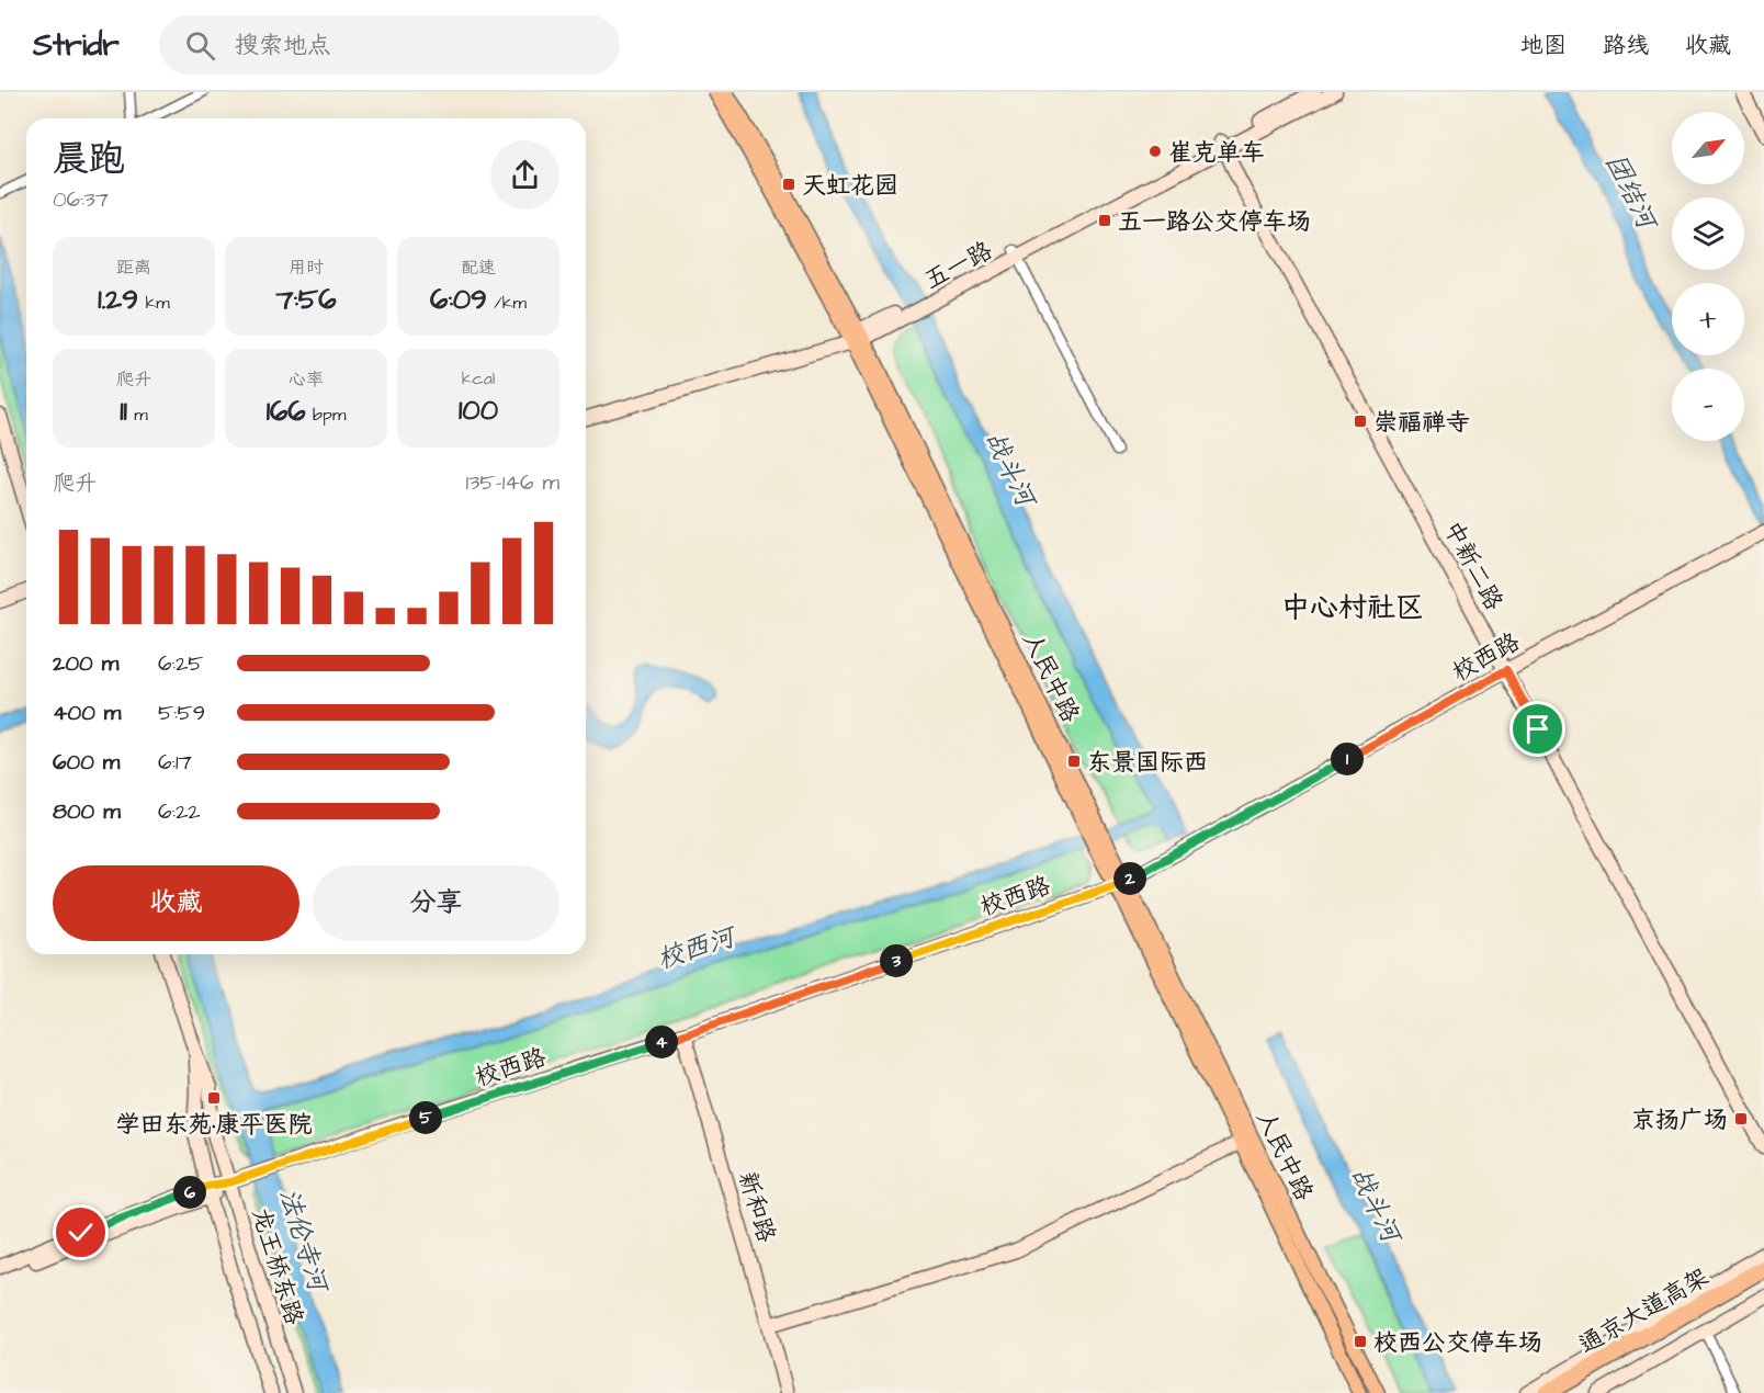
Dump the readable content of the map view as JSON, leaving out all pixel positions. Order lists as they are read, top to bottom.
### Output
{
  "streets": {
    "highway": ["通京大道高架"],
    "main road": ["人民中路"],
    "street": [
      "五一路",
      "中新二路",
      "校西路",
      "新和路",
      "龙王桥东路"
    ]
  },
  "crossings": [
    ["五一路", "中新二路"],
    ["五一路", "人民中路"],
    ["中新二路", "校西路"],
    ["校西路", "人民中路"],
    ["校西路", "新和路"],
    ["校西路", "龙王桥东路"]
  ],
  "districts": ["中心村社区"],
  "water": [
    "团结河",
    "战斗河",
    "校西河",
    "法伦寺河"
  ],
  "places": {
    "other": ["崔克单车"],
    "transit": [
      "天虹花园",
      "五一路公交停车场",
      "崇福禅寺",
      "东景国际西",
      "学田东苑·康平医院",
      "京扬广场",
      "校西公交停车场"
    ]
  },
  "north": "top right",
  "page": {
    "header": "Stridr",
    "search": "搜索地点",
    "nav": ["地图", "路线", "收藏"],
    "map_buttons": ["+", "−"],
    "heading": ["晨跑", "06:37"],
    "stats": [
      ["距离", "1.29 km"],
      ["用时", "7:56"],
      ["配速", "6:09 /km"],
      ["爬升", "11 m"],
      ["心率", "166 bpm"],
      ["kcal", "100"]
    ],
    "chart": ["爬升", "135–146 m"],
    "list": [
      {
        "name": "200 m",
        "note": "6:25"
      },
      {
        "name": "400 m",
        "note": "5:59"
      },
      {
        "name": "600 m",
        "note": "6:17"
      },
      {
        "name": "800 m",
        "note": "6:22"
      }
    ],
    "pins": [
      "1",
      "2",
      "3",
      "4",
      "5",
      "6"
    ],
    "buttons": ["收藏", "分享"]
  }
}
